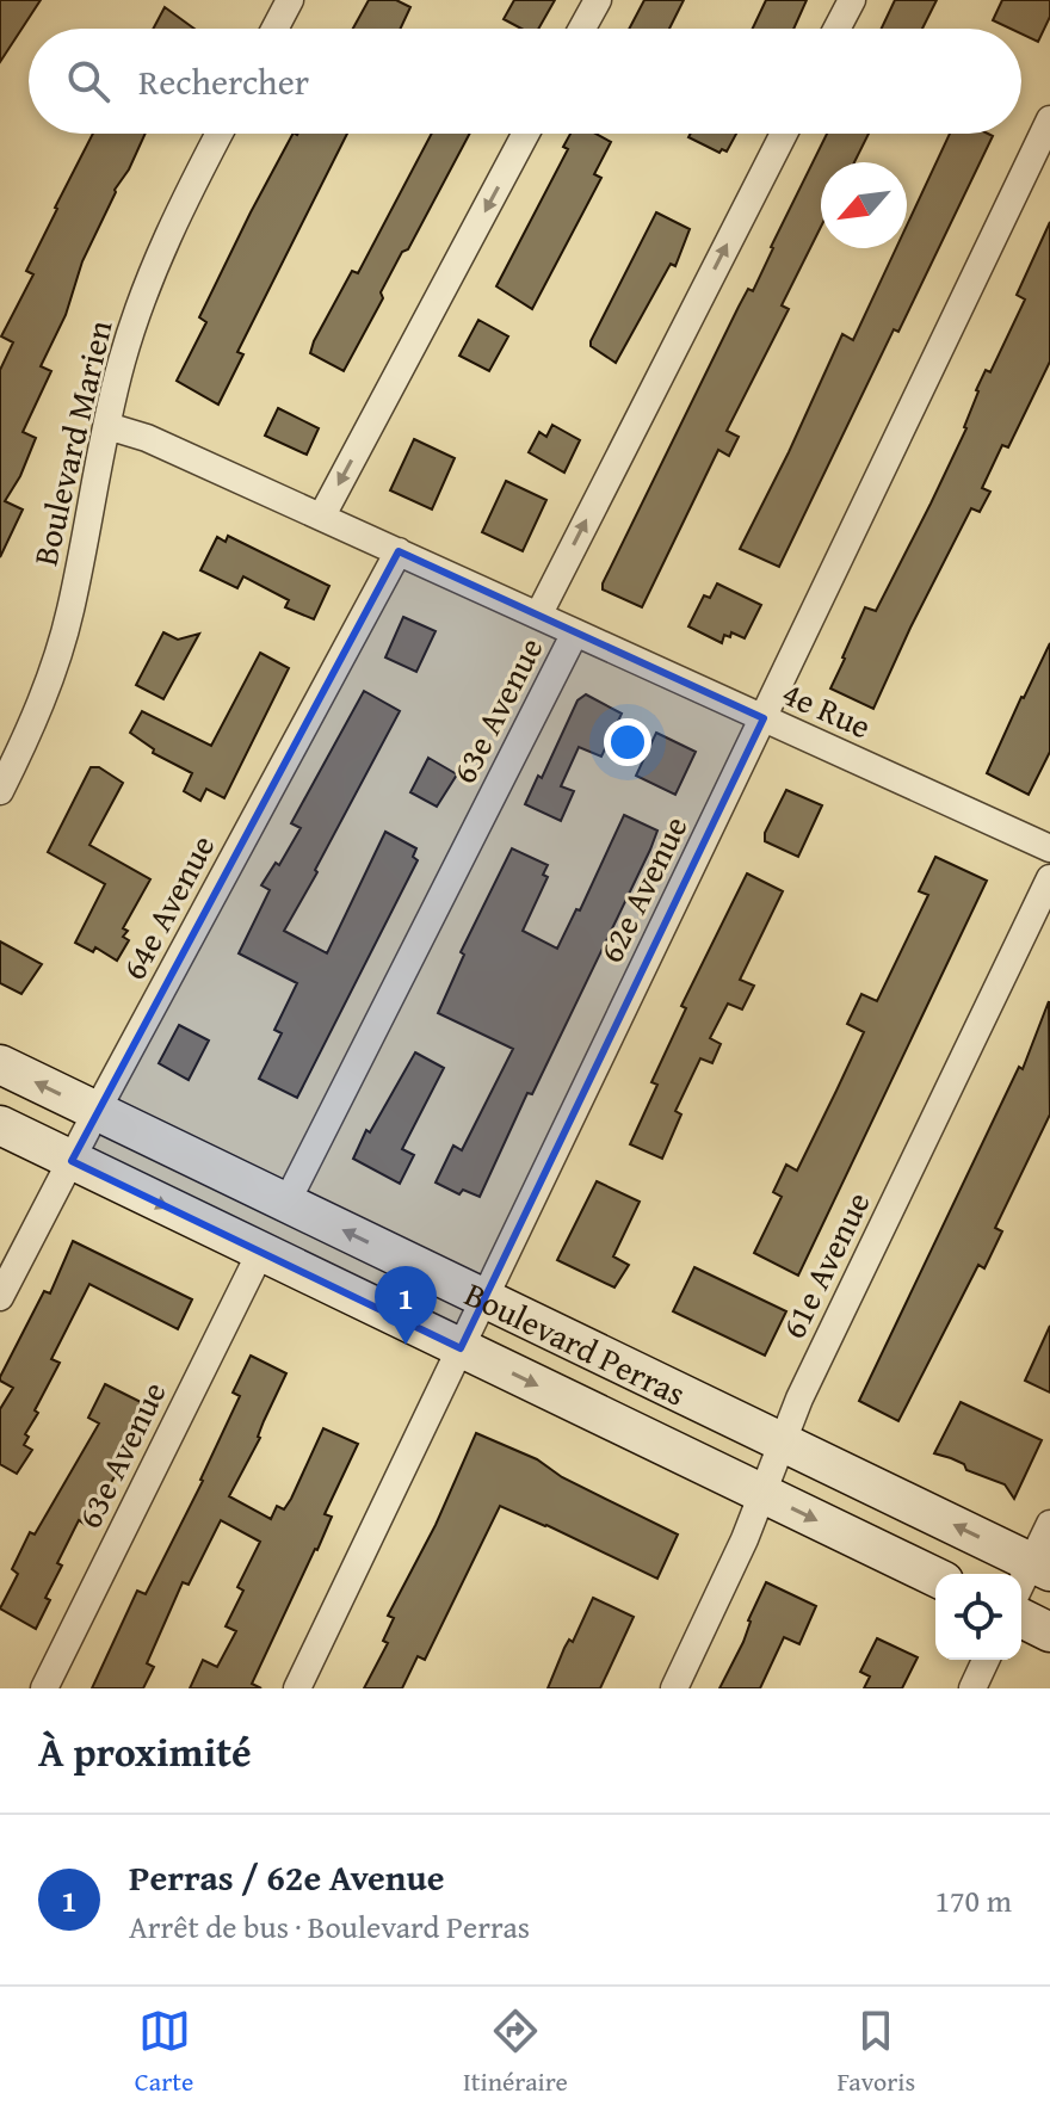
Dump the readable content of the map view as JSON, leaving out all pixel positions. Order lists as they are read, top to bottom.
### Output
{
  "streets": {
    "main road": ["Boulevard Perras"],
    "street": [
      "Boulevard Marien",
      "4e Rue",
      "63e Avenue",
      "62e Avenue",
      "64e Avenue",
      "61e Avenue"
    ]
  },
  "crossings": [
    ["4e Rue", "63e Avenue"],
    ["4e Rue", "62e Avenue"],
    ["63e Avenue", "Boulevard Perras"],
    ["62e Avenue", "Boulevard Perras"],
    ["64e Avenue", "Boulevard Perras"],
    ["61e Avenue", "Boulevard Perras"]
  ],
  "north": "bottom left",
  "page": {
    "search": "Rechercher",
    "pins": "1",
    "heading": "À proximité",
    "list": [
      {
        "mark": "1",
        "name": "Perras / 62e Avenue",
        "note": "Arrêt de bus · Boulevard Perras",
        "value": "170 m"
      }
    ],
    "nav": ["Carte", "Itinéraire", "Favoris"]
  }
}
